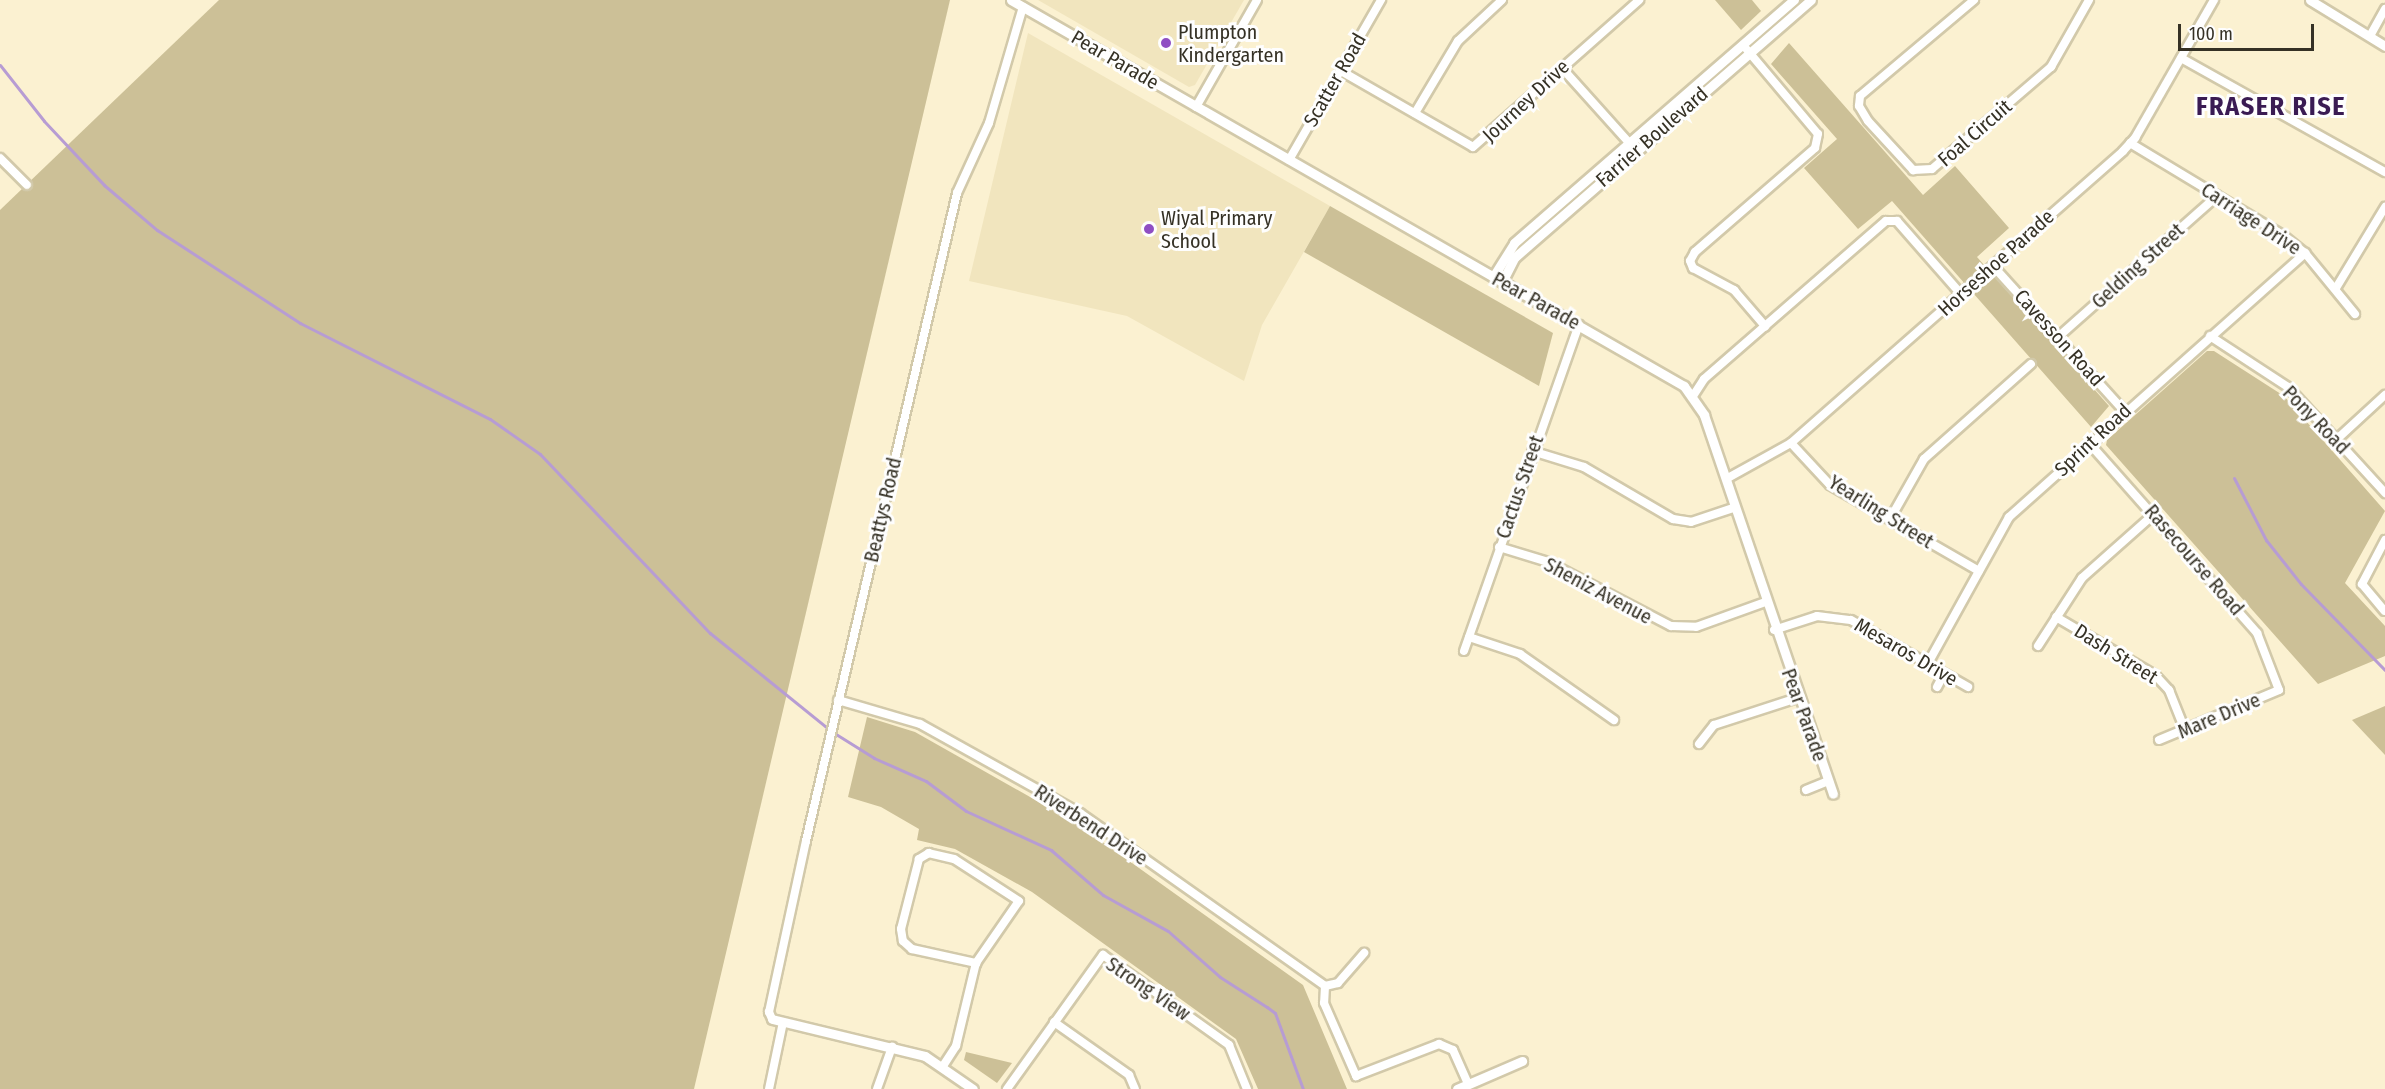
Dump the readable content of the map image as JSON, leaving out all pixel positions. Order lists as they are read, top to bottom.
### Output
{
  "streets": {
    "street": [
      "Pear Parade",
      "Scatter Road",
      "Journey Drive",
      "Foal Circuit",
      "Farrier Boulevard",
      "Carriage Drive",
      "Horseshoe Parade",
      "Gelding Street",
      "Cavesson Road",
      "Pony Road",
      "Sprint Road",
      "Cactus Street",
      "Beattys Road",
      "Yearling Street",
      "Rasecourse Road",
      "Sheniz Avenue",
      "Mesaros Drive",
      "Dash Street",
      "Mare Drive",
      "Riverbend Drive",
      "Strong View"
    ]
  },
  "crossings": [
    ["Pear Parade", "Scatter Road"],
    ["Pear Parade", "Farrier Boulevard"],
    ["Pear Parade", "Horseshoe Parade"],
    ["Pear Parade", "Cactus Street"],
    ["Pear Parade", "Beattys Road"],
    ["Pear Parade", "Sheniz Avenue"],
    ["Pear Parade", "Mesaros Drive"],
    ["Scatter Road", "Journey Drive"],
    ["Carriage Drive", "Horseshoe Parade"],
    ["Carriage Drive", "Gelding Street"],
    ["Carriage Drive", "Sprint Road"],
    ["Horseshoe Parade", "Cavesson Road"],
    ["Horseshoe Parade", "Yearling Street"],
    ["Gelding Street", "Cavesson Road"],
    ["Cavesson Road", "Sprint Road"],
    ["Pony Road", "Sprint Road"],
    ["Sprint Road", "Yearling Street"],
    ["Sprint Road", "Rasecourse Road"],
    ["Sprint Road", "Mesaros Drive"],
    ["Cactus Street", "Sheniz Avenue"],
    ["Beattys Road", "Riverbend Drive"],
    ["Rasecourse Road", "Dash Street"],
    ["Rasecourse Road", "Mare Drive"],
    ["Dash Street", "Mare Drive"]
  ],
  "districts": ["FRASER RISE"],
  "places": ["Plumpton Kindergarten", "Wiyal Primary School"],
  "scale_bar": "100 m"
}
